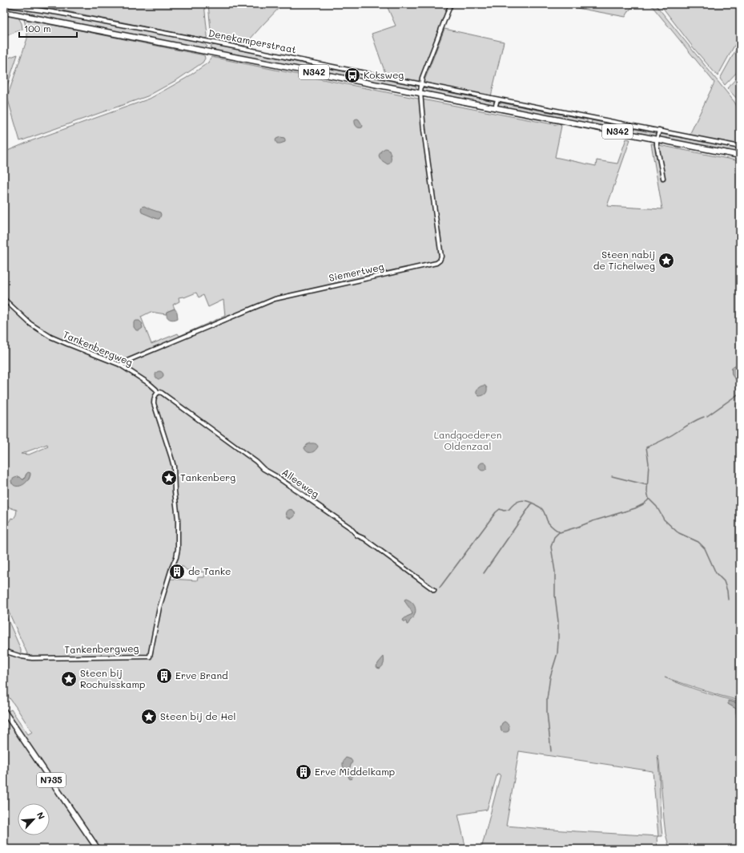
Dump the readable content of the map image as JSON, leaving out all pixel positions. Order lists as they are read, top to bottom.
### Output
{
  "streets": {
    "main road": ["Denekamperstraat", "N342", "N735"],
    "street": ["Siemertweg", "Tankenbergweg", "Alleeweg"]
  },
  "crossings": [
    ["Denekamperstraat", "Siemertweg"],
    ["Siemertweg", "Tankenbergweg"],
    ["Tankenbergweg", "Alleeweg"]
  ],
  "parks": ["Landgoederen Oldenzaal"],
  "places": {
    "bus stop": ["Koksweg"],
    "place": [
      "Steen nabij de Tichelweg",
      "Tankenberg",
      "Steen bij Rochuisskamp",
      "Steen bij de Hel"
    ],
    "building": ["de Tanke", "Erve Brand", "Erve Middelkamp"]
  },
  "scale_bar": "100 m",
  "north": "top right"
}
